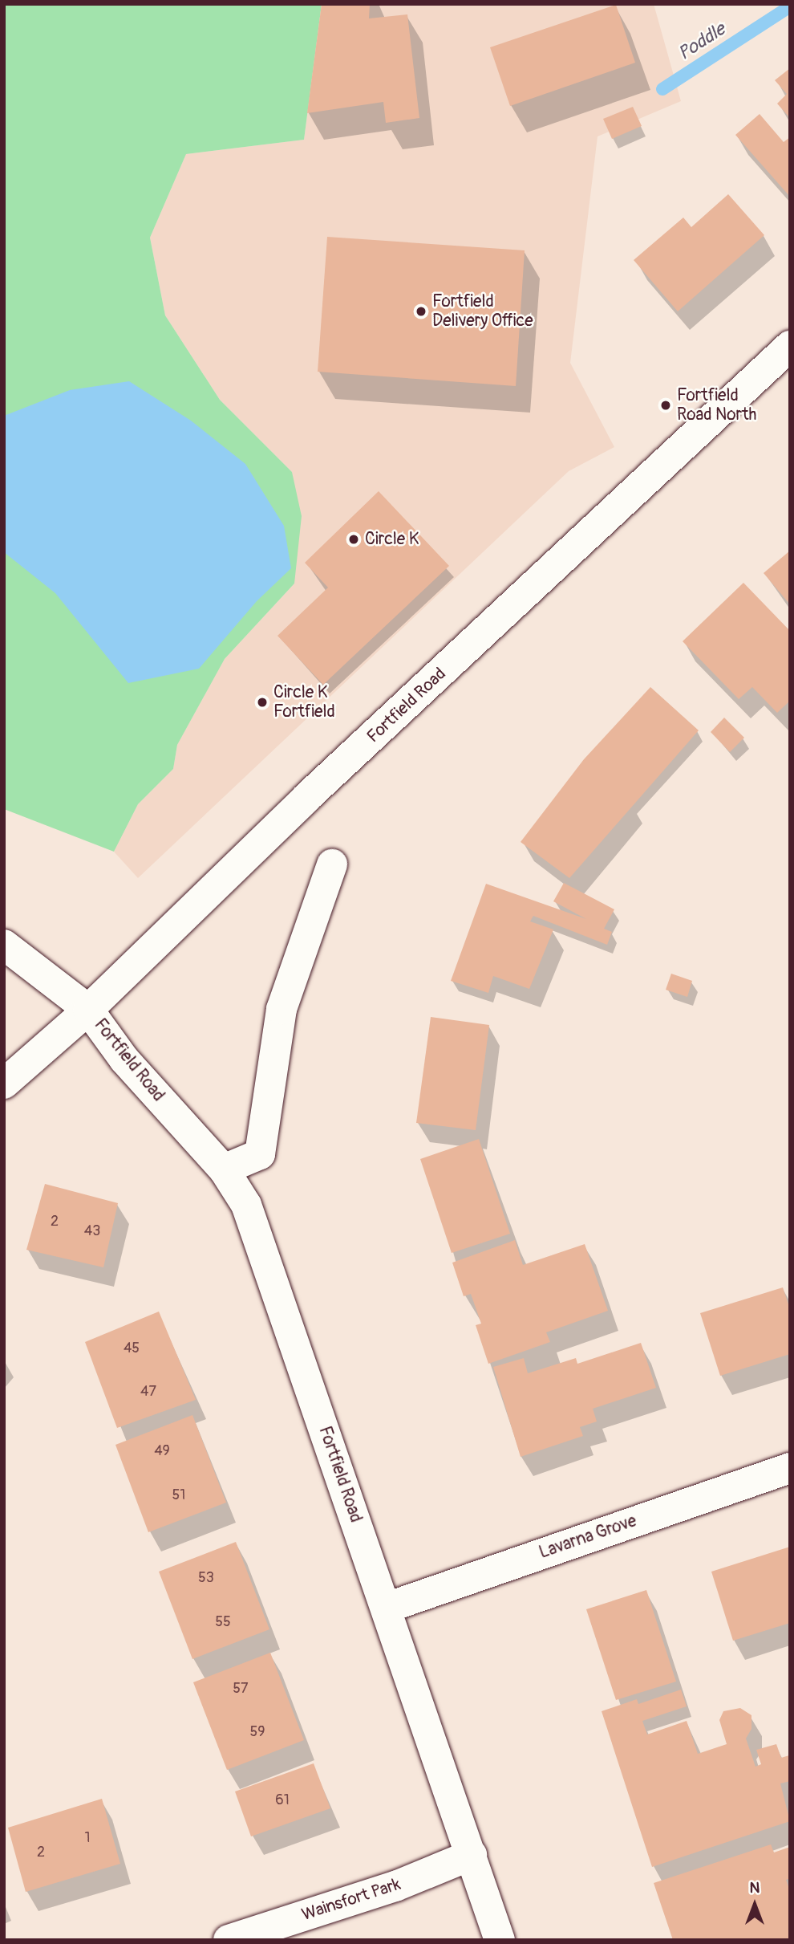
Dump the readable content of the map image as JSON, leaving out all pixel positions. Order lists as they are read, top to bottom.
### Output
{
  "streets": {
    "street": ["Fortfield Road", "Lavarna Grove", "Wainsfort Park"]
  },
  "crossings": [
    ["Fortfield Road", "Lavarna Grove"],
    ["Fortfield Road", "Wainsfort Park"]
  ],
  "water": ["Poddle"],
  "places": [
    "Fortfield Delivery Office",
    "Fortfield Road North",
    "Circle K",
    "Circle K Fortfield"
  ],
  "house_numbers": [
    "2",
    "43",
    "45",
    "47",
    "49",
    "51",
    "53",
    "55",
    "57",
    "59",
    "61",
    "1",
    "2"
  ],
  "north": "top"
}
